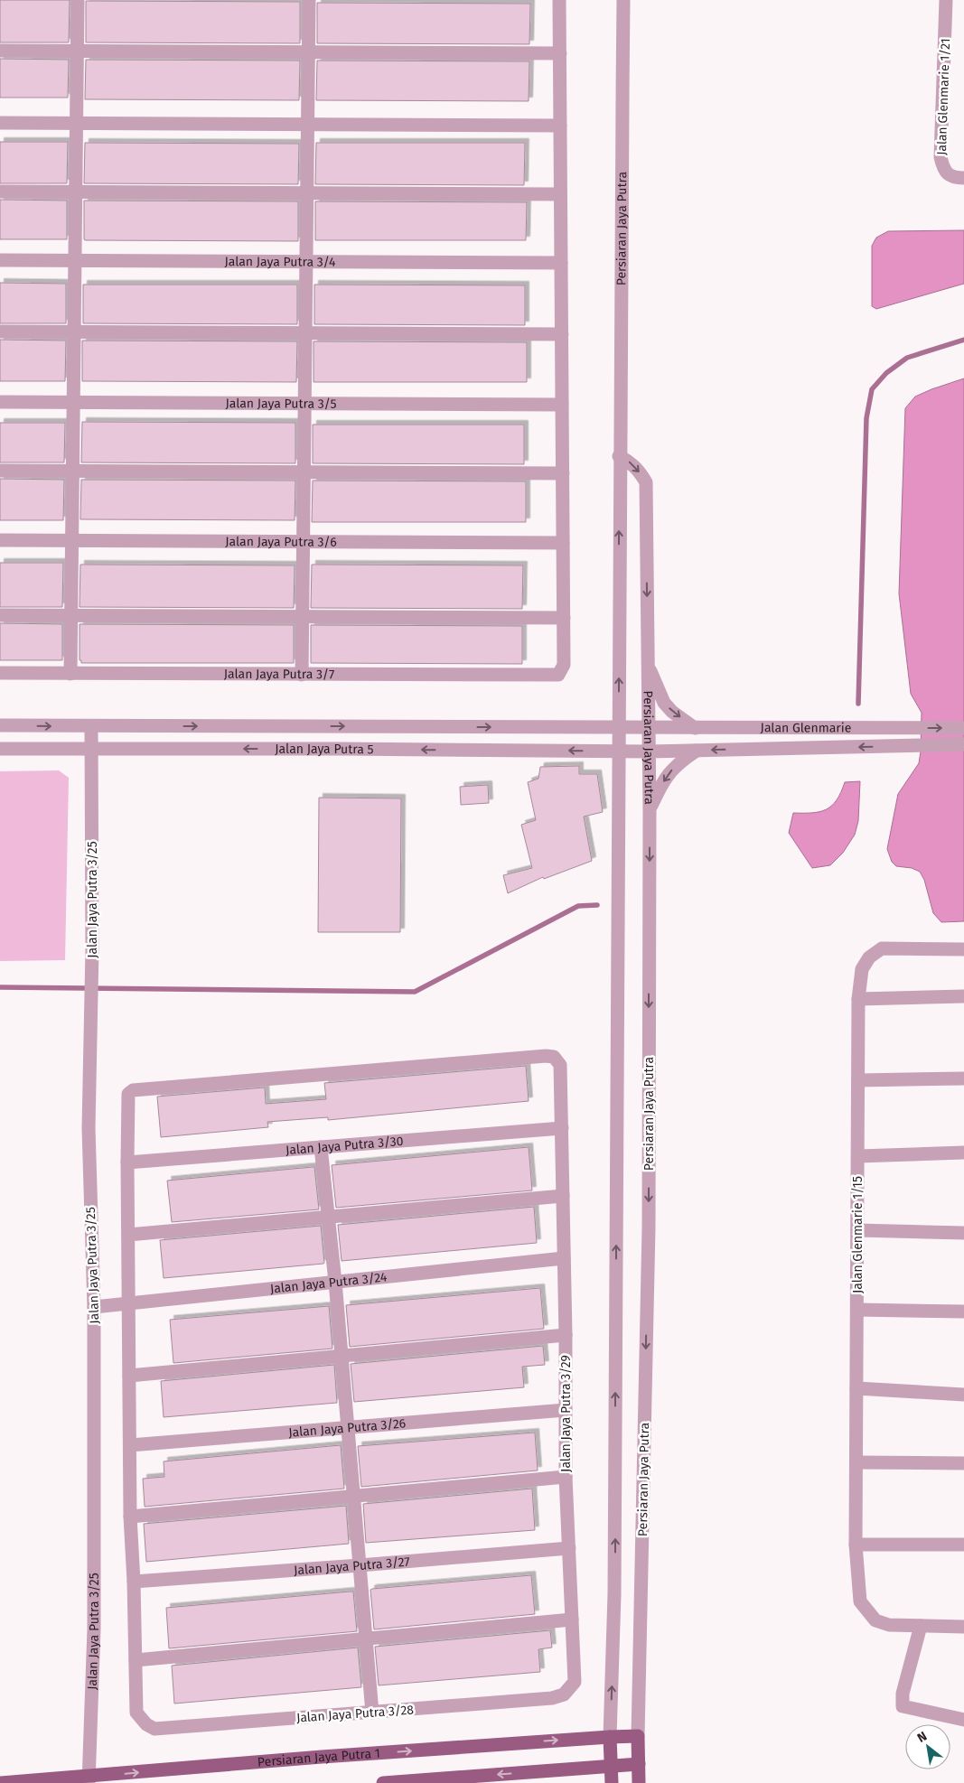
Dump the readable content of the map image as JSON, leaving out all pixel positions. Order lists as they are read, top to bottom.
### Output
{
  "streets": {
    "main road": ["Persiaran Jaya Putra", "Persiaran Jaya Putra 1"],
    "street": [
      "Jalan Glenmarie 1/21",
      "Jalan Jaya Putra 3/4",
      "Jalan Jaya Putra 3/5",
      "Jalan Jaya Putra 3/6",
      "Jalan Jaya Putra 3/7",
      "Jalan Glenmarie",
      "Jalan Jaya Putra 5",
      "Jalan Jaya Putra 3/25",
      "Jalan Jaya Putra 3/30",
      "Jalan Glenmarie 1/15",
      "Jalan Jaya Putra 3/24",
      "Jalan Jaya Putra 3/29",
      "Jalan Jaya Putra 3/26",
      "Jalan Jaya Putra 3/27",
      "Jalan Jaya Putra 3/28"
    ]
  },
  "crossings": [
    ["Persiaran Jaya Putra", "Jalan Glenmarie"],
    ["Persiaran Jaya Putra", "Jalan Jaya Putra 5"],
    ["Persiaran Jaya Putra", "Persiaran Jaya Putra 1"],
    ["Jalan Glenmarie", "Jalan Jaya Putra 5"],
    ["Jalan Jaya Putra 5", "Jalan Jaya Putra 3/25"],
    ["Jalan Jaya Putra 3/25", "Jalan Jaya Putra 3/24"],
    ["Jalan Jaya Putra 3/25", "Persiaran Jaya Putra 1"],
    ["Jalan Jaya Putra 3/30", "Jalan Jaya Putra 3/29"],
    ["Jalan Jaya Putra 3/24", "Jalan Jaya Putra 3/29"],
    ["Jalan Jaya Putra 3/29", "Jalan Jaya Putra 3/26"],
    ["Jalan Jaya Putra 3/29", "Jalan Jaya Putra 3/27"],
    ["Jalan Jaya Putra 3/29", "Jalan Jaya Putra 3/28"]
  ],
  "north": "top left"
}
